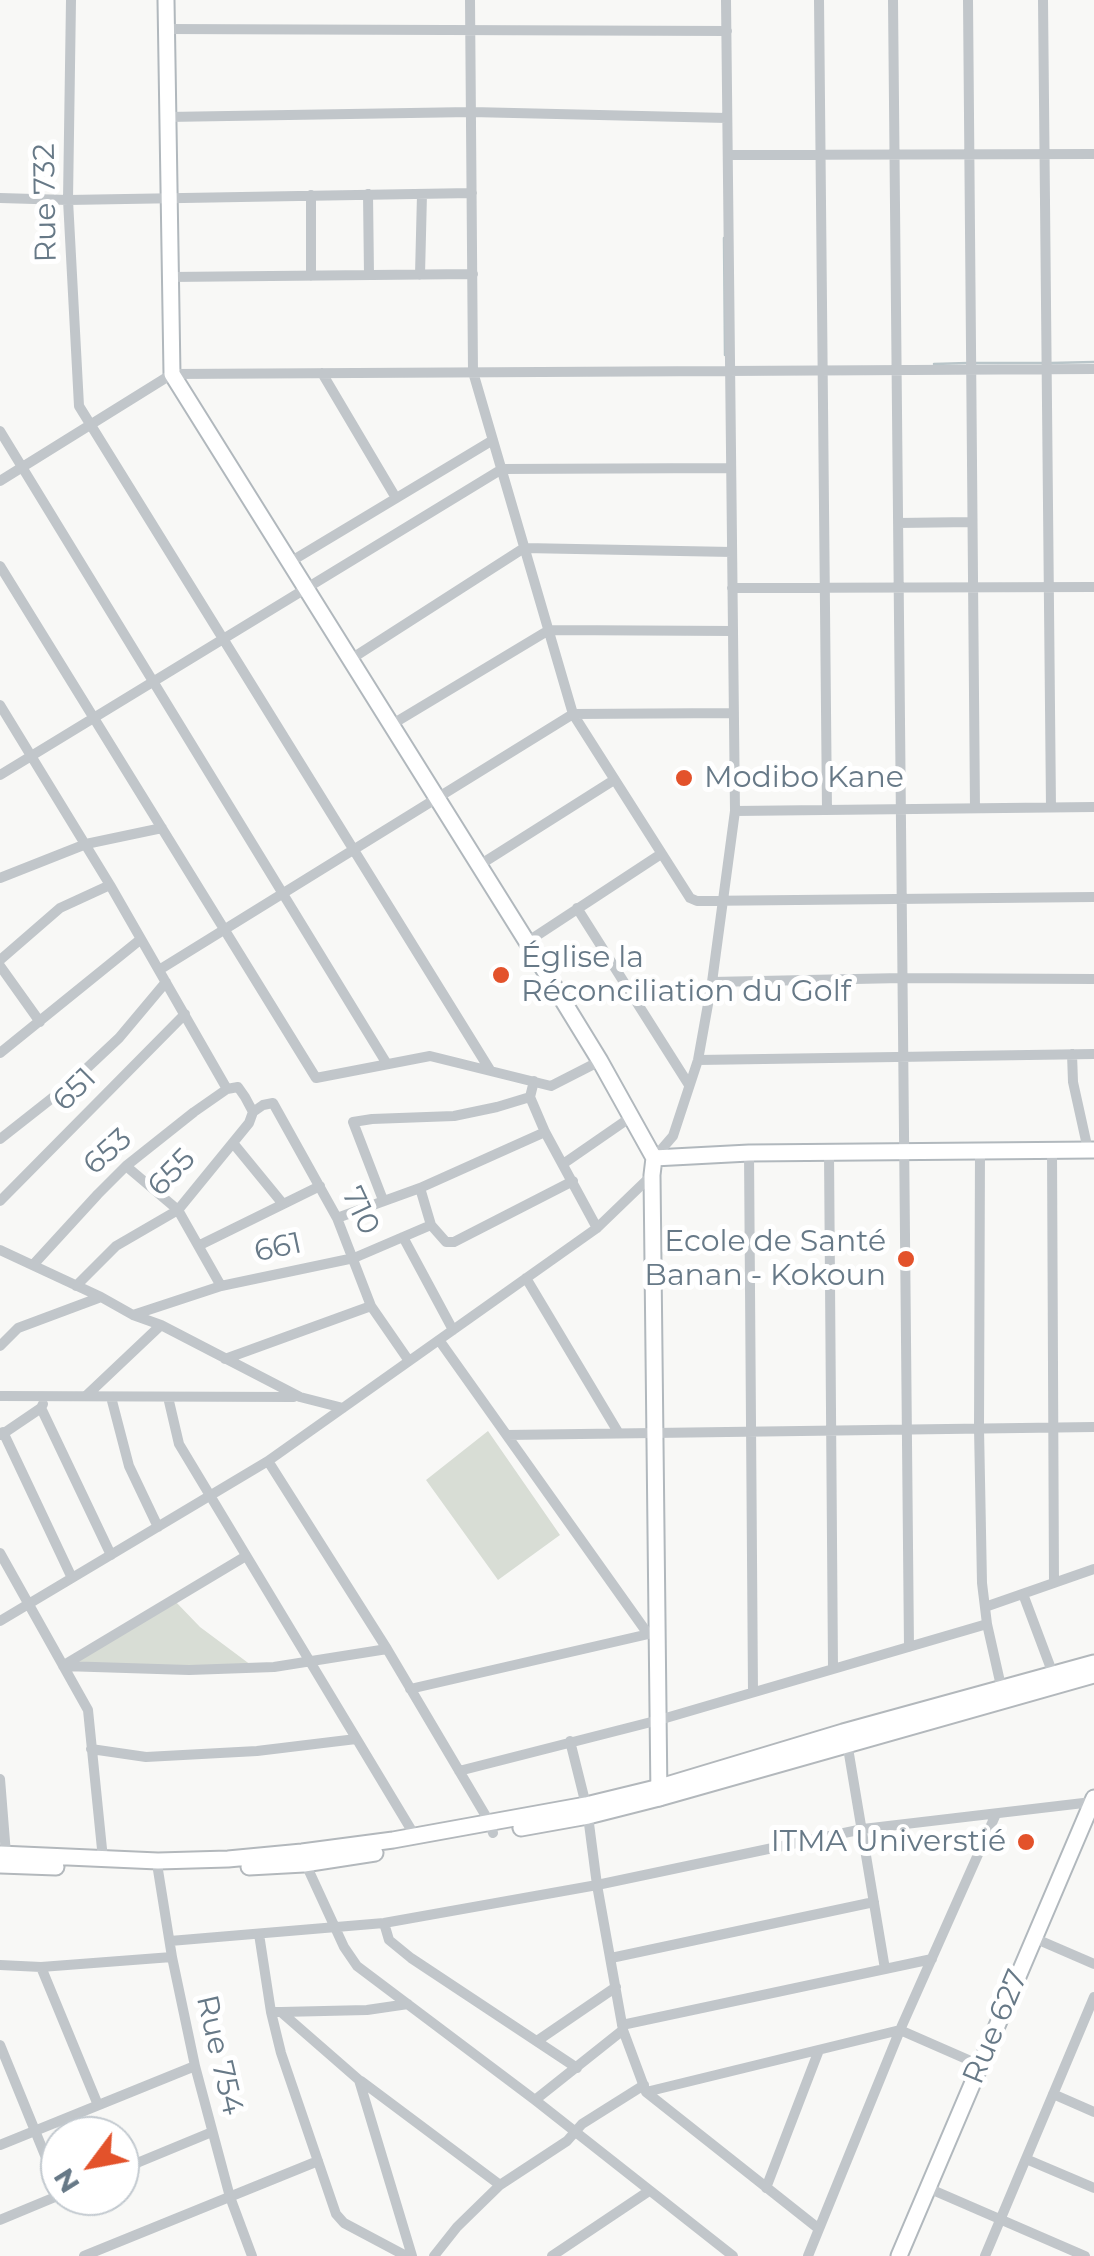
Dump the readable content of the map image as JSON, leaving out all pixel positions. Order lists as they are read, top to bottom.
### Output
{
  "streets": {
    "street": [
      "Rue 732",
      "651",
      "653",
      "655",
      "710",
      "661",
      "Rue 627",
      "Rue 754"
    ]
  },
  "crossings": [
    ["655", "710"],
    ["710", "661"]
  ],
  "places": [
    "Modibo Kane",
    "Église la Réconciliation du Golf",
    "Ecole de Santé Banan - Kokoun",
    "ITMA Universtié"
  ],
  "north": "bottom left"
}
